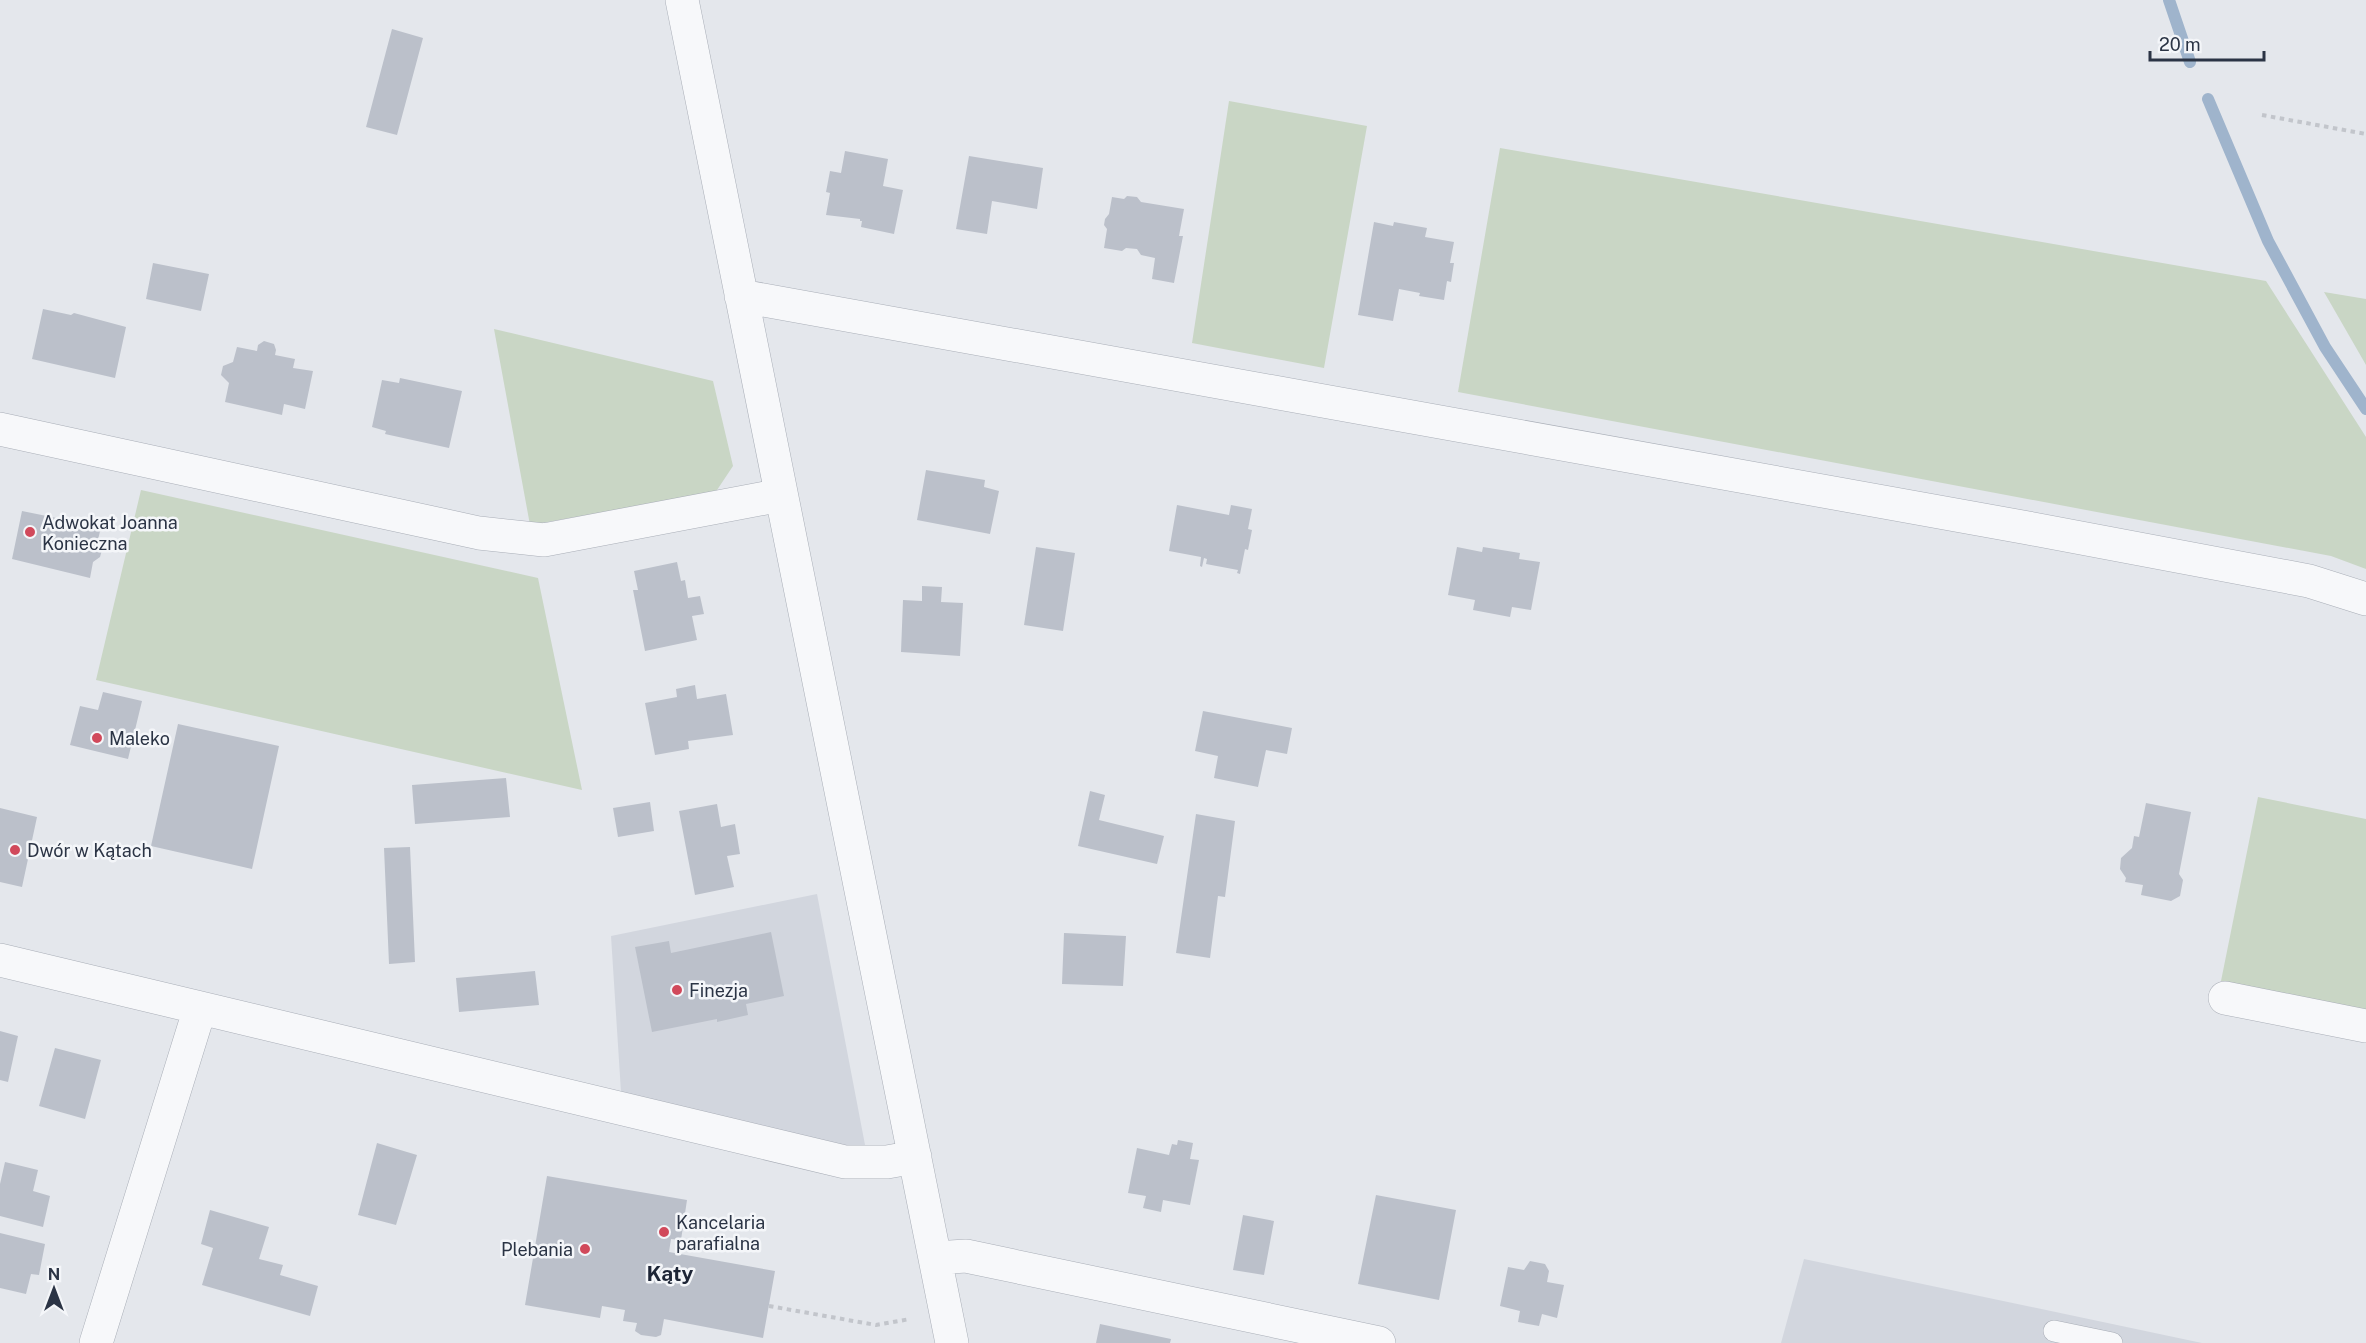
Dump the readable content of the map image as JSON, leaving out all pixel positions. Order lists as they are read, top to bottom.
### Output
{
  "districts": ["Kąty"],
  "places": [
    "Adwokat Joanna Konieczna",
    "Maleko",
    "Dwór w Kątach",
    "Finezja",
    "Kancelaria parafialna",
    "Plebania"
  ],
  "scale_bar": "20 m",
  "north": "top"
}
